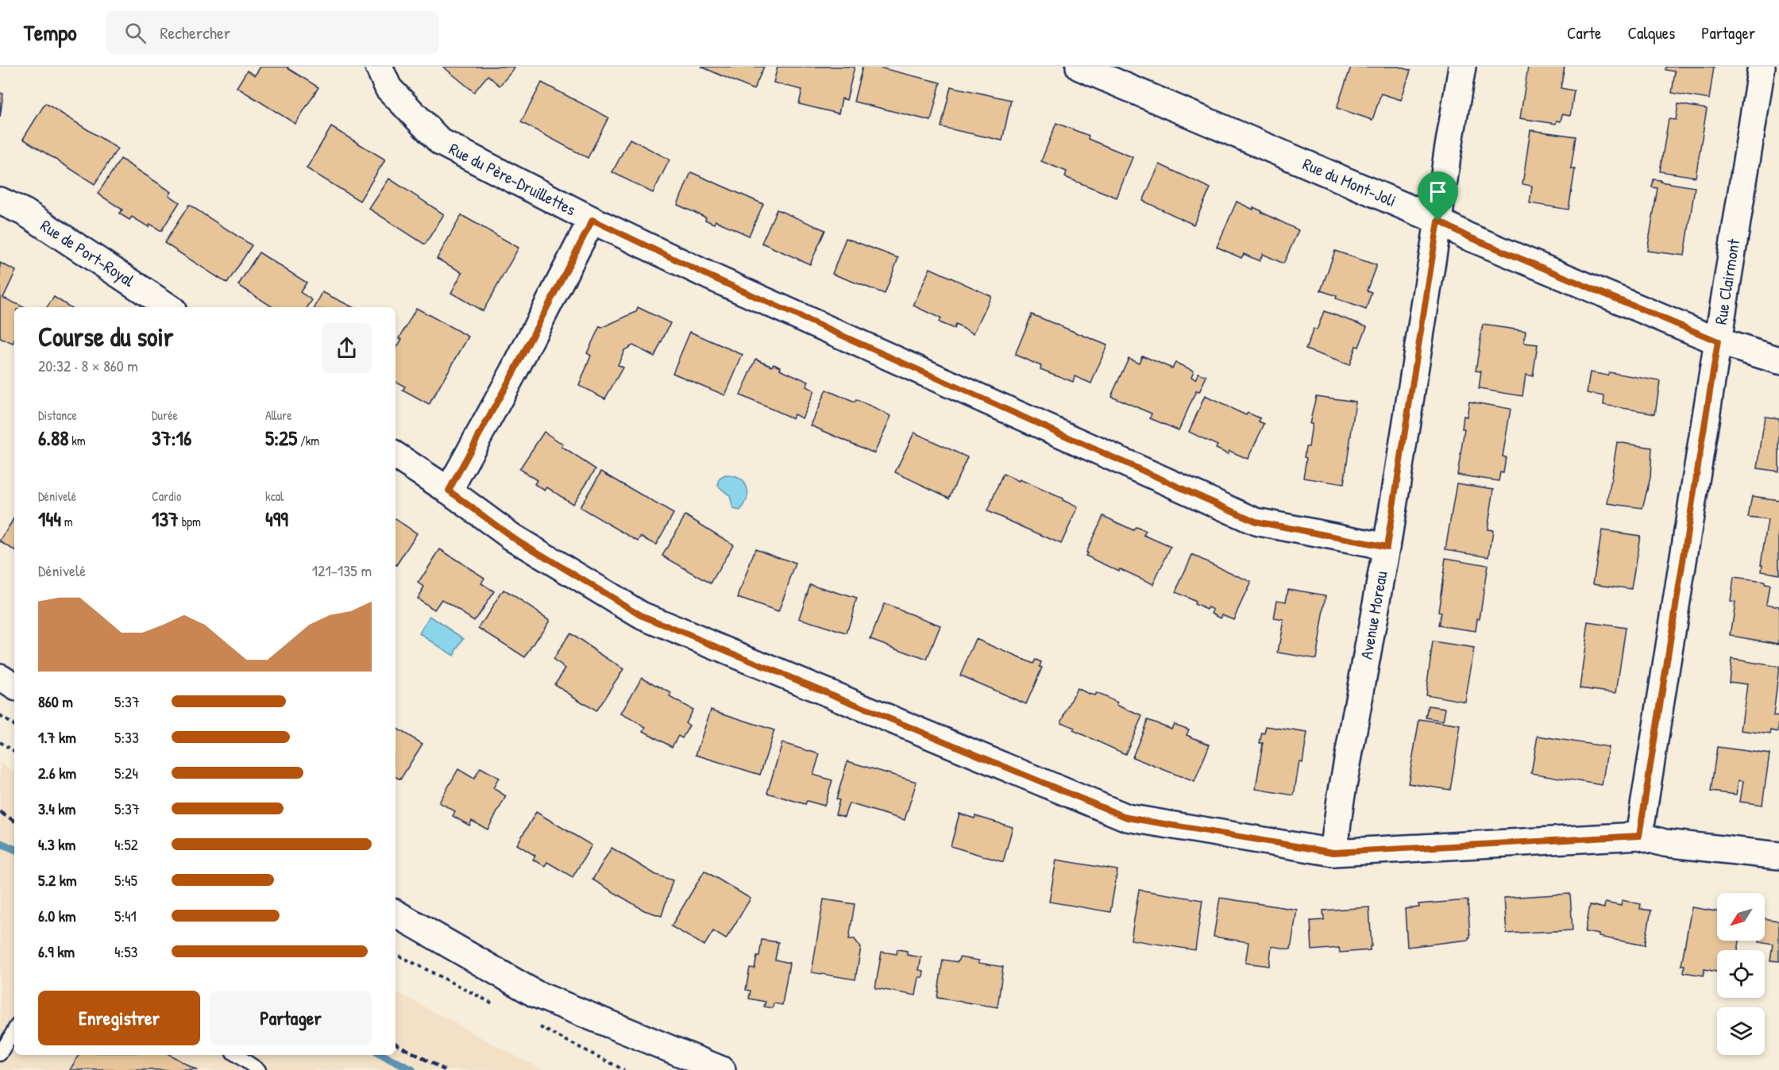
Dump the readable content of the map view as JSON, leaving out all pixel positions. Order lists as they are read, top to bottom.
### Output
{
  "streets": {
    "street": [
      "Rue du Père-Druillettes",
      "Rue du Mont-Joli",
      "Rue de Port-Royal",
      "Rue Clairmont",
      "Avenue Moreau"
    ]
  },
  "crossings": [
    ["Rue du Père-Druillettes", "Avenue Moreau"],
    ["Rue du Mont-Joli", "Rue Clairmont"],
    ["Rue du Mont-Joli", "Avenue Moreau"]
  ],
  "north": "bottom left",
  "page": {
    "header": "Tempo",
    "search": "Rechercher",
    "nav": ["Carte", "Calques", "Partager"],
    "heading": ["Course du soir", "20:32 · 8 × 860 m"],
    "stats": [
      ["Distance", "6.88 km"],
      ["Durée", "37:16"],
      ["Allure", "5:25 /km"],
      ["Dénivelé", "144 m"],
      ["Cardio", "137 bpm"],
      ["kcal", "499"]
    ],
    "chart": ["Dénivelé", "121–135 m"],
    "list": [
      {
        "name": "860 m",
        "note": "5:37"
      },
      {
        "name": "1.7 km",
        "note": "5:33"
      },
      {
        "name": "2.6 km",
        "note": "5:24"
      },
      {
        "name": "3.4 km",
        "note": "5:37"
      },
      {
        "name": "4.3 km",
        "note": "4:52"
      },
      {
        "name": "5.2 km",
        "note": "5:45"
      },
      {
        "name": "6.0 km",
        "note": "5:41"
      },
      {
        "name": "6.9 km",
        "note": "4:53"
      }
    ],
    "buttons": ["Enregistrer", "Partager"]
  }
}
